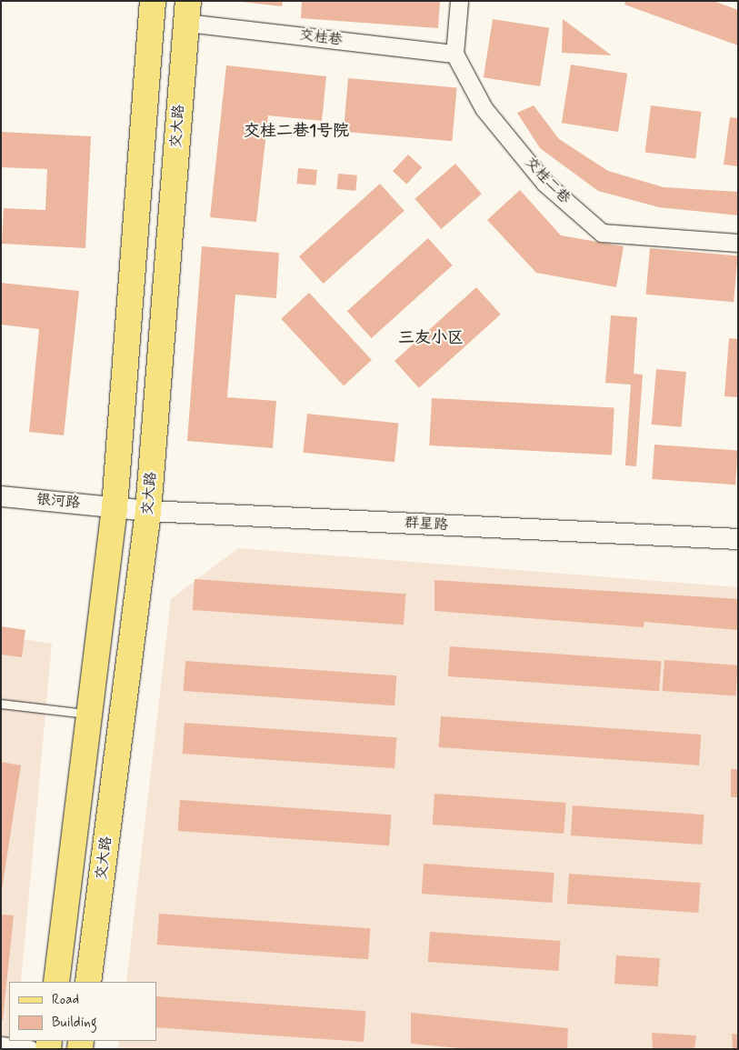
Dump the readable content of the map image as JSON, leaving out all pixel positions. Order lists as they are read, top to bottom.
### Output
{
  "streets": {
    "main road": ["交大路"],
    "street": [
      "交桂巷",
      "交桂二巷",
      "银河路",
      "群星路"
    ]
  },
  "crossings": [
    ["交桂巷", "交大路"],
    ["交桂巷", "交桂二巷"],
    ["交大路", "群星路"],
    ["银河路", "群星路"]
  ],
  "districts": ["交桂二巷1号院", "三友小区"],
  "legend": ["Road", "Building"]
}
